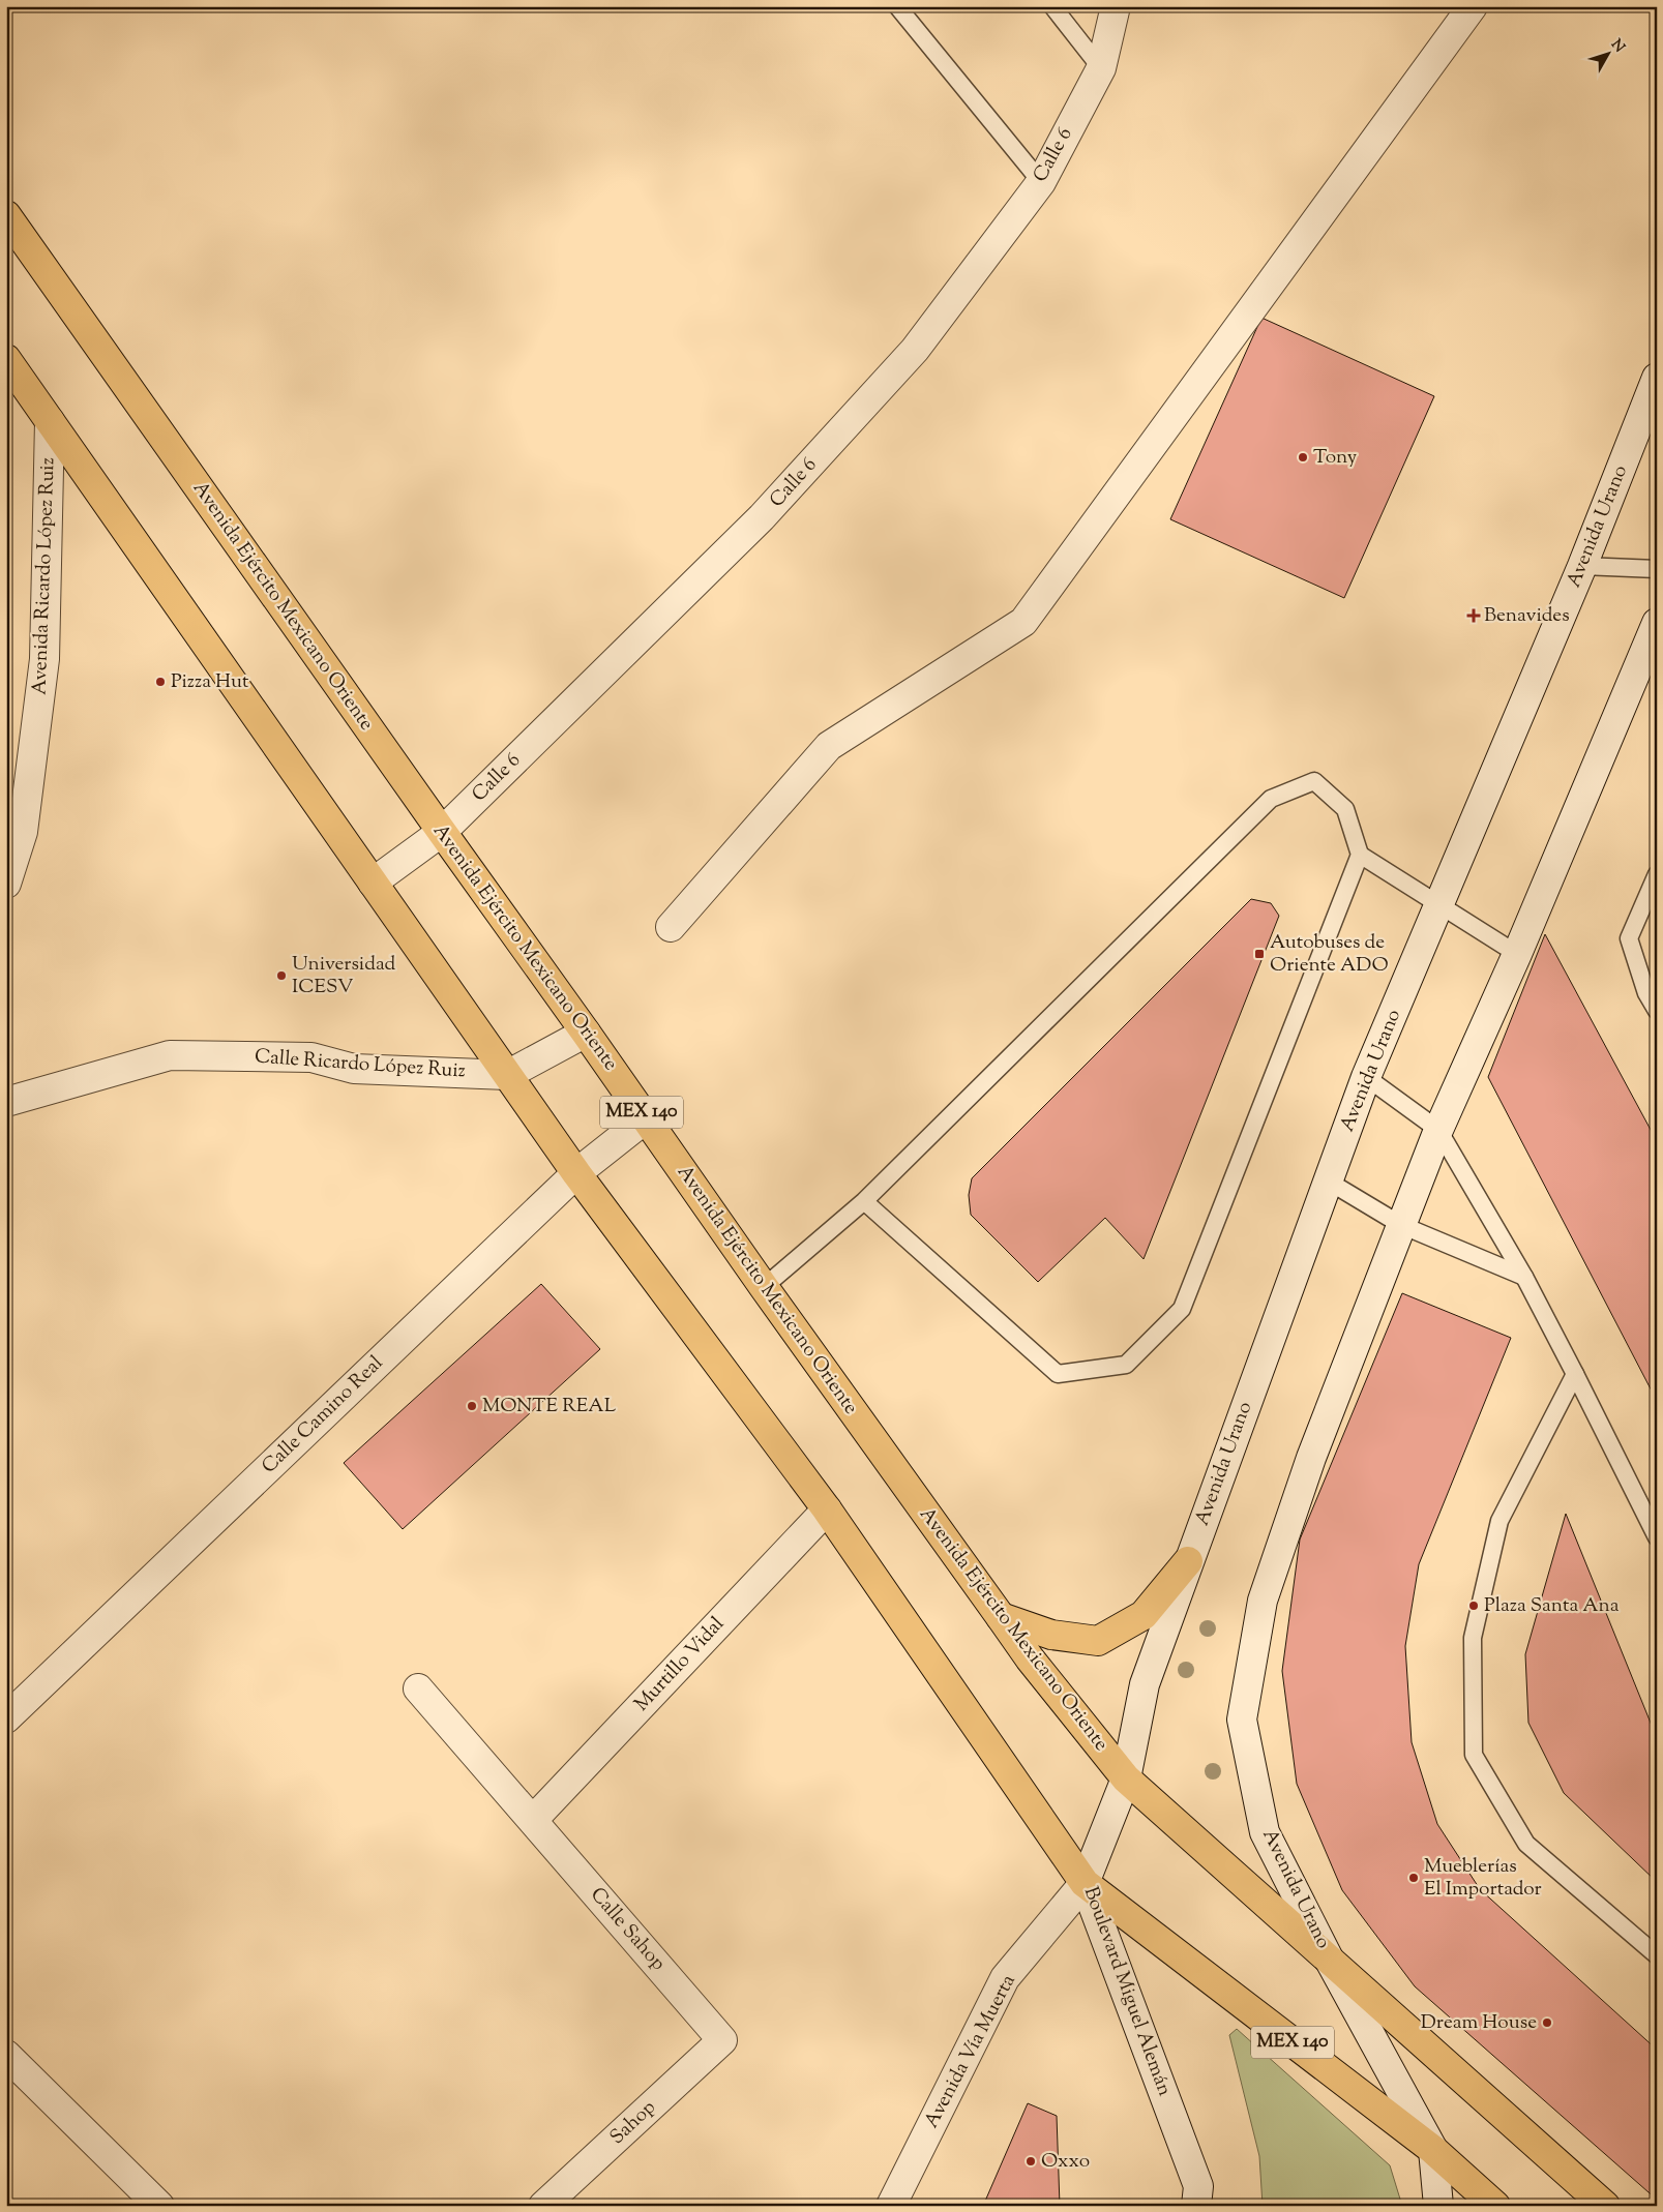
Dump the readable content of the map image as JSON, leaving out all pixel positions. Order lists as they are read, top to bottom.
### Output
{
  "streets": {
    "main road": ["Avenida Ejército Mexicano Oriente", "MEX 140"],
    "street": [
      "Calle 6",
      "Avenida Urano",
      "Avenida Ricardo López Ruiz",
      "Calle Ricardo López Ruiz",
      "Calle Camino Real",
      "Murtillo Vidal",
      "Calle Sahop",
      "Boulevard Miguel Alemán",
      "Avenida Vía Muerta",
      "Sahop"
    ]
  },
  "crossings": [
    ["Calle 6", "Avenida Ejército Mexicano Oriente"],
    ["Calle 6", "MEX 140"],
    ["Avenida Urano", "Avenida Ejército Mexicano Oriente"],
    ["Avenida Urano", "MEX 140"],
    ["Avenida Urano", "Boulevard Miguel Alemán"],
    ["Avenida Ricardo López Ruiz", "MEX 140"],
    ["Avenida Ejército Mexicano Oriente", "MEX 140"],
    ["Avenida Ejército Mexicano Oriente", "Calle Camino Real"],
    ["Avenida Ejército Mexicano Oriente", "Boulevard Miguel Alemán"],
    ["Calle Ricardo López Ruiz", "MEX 140"],
    ["MEX 140", "Calle Camino Real"],
    ["MEX 140", "Murtillo Vidal"],
    ["MEX 140", "Boulevard Miguel Alemán"],
    ["MEX 140", "Avenida Vía Muerta"],
    ["Murtillo Vidal", "Calle Sahop"],
    ["Calle Sahop", "Sahop"],
    ["Boulevard Miguel Alemán", "Avenida Vía Muerta"]
  ],
  "places": {
    "other": [
      "Tony",
      "Pizza Hut",
      "Universidad ICESV",
      "MONTE REAL",
      "Plaza Santa Ana",
      "Mueblerías El Importador",
      "Dream House",
      "Oxxo"
    ],
    "health": ["Benavides"],
    "transit": ["Autobuses de Oriente ADO"]
  },
  "north": "top right"
}
